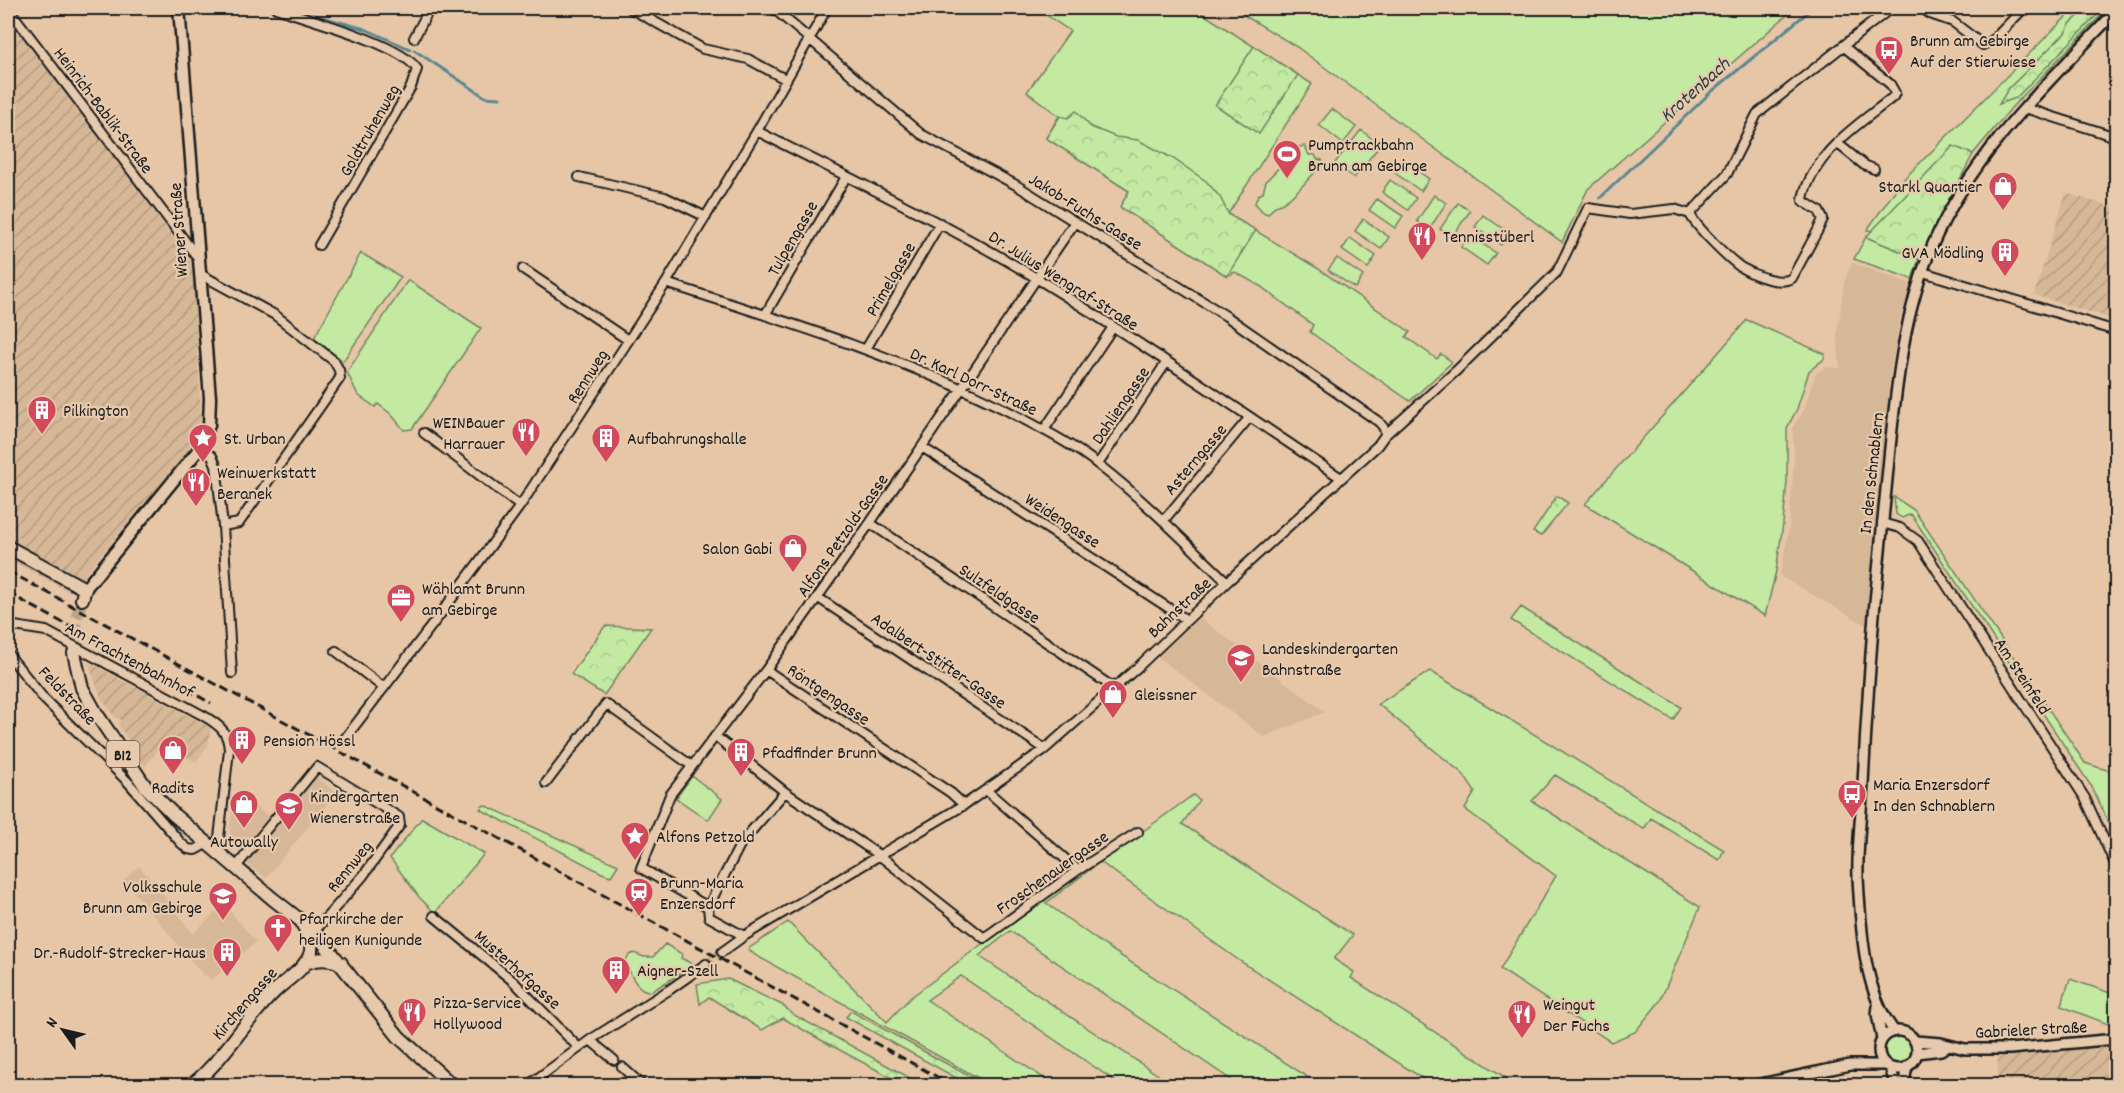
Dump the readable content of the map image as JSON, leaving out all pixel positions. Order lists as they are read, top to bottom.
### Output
{
  "streets": {
    "main road": ["Wiener Straße", "B12", "Kirchengasse"],
    "street": [
      "Heinrich-Bablik-Straße",
      "Goldtruhenweg",
      "Jakob-Fuchs-Gasse",
      "Tulpengasse",
      "Primelgasse",
      "Dr. Julius Wengraf-Straße",
      "Rennweg",
      "Dr. Karl Dorr-Straße",
      "Dahliengasse",
      "Asterngasse",
      "In den Schnablern",
      "Weidengasse",
      "Alfons Petzold-Gasse",
      "Sulzfeldgasse",
      "Bahnstraße",
      "Am Frachtenbahnhof",
      "Adalbert-Stifter-Gasse",
      "Am Steinfeld",
      "Röntgengasse",
      "Feldstraße",
      "Froschenauergasse",
      "Musterhofgasse",
      "Gabrieler Straße"
    ]
  },
  "crossings": [
    ["Heinrich-Bablik-Straße", "Wiener Straße"],
    ["Jakob-Fuchs-Gasse", "Rennweg"],
    ["Jakob-Fuchs-Gasse", "Alfons Petzold-Gasse"],
    ["Jakob-Fuchs-Gasse", "Bahnstraße"],
    ["Tulpengasse", "Dr. Julius Wengraf-Straße"],
    ["Tulpengasse", "Dr. Karl Dorr-Straße"],
    ["Primelgasse", "Dr. Julius Wengraf-Straße"],
    ["Primelgasse", "Dr. Karl Dorr-Straße"],
    ["Dr. Julius Wengraf-Straße", "Rennweg"],
    ["Dr. Julius Wengraf-Straße", "Dahliengasse"],
    ["Dr. Julius Wengraf-Straße", "Asterngasse"],
    ["Dr. Julius Wengraf-Straße", "Alfons Petzold-Gasse"],
    ["Dr. Julius Wengraf-Straße", "Bahnstraße"],
    ["Rennweg", "Dr. Karl Dorr-Straße"],
    ["Rennweg", "B12"],
    ["Dr. Karl Dorr-Straße", "Dahliengasse"],
    ["Dr. Karl Dorr-Straße", "Asterngasse"],
    ["Dr. Karl Dorr-Straße", "Alfons Petzold-Gasse"],
    ["Dr. Karl Dorr-Straße", "Bahnstraße"],
    ["In den Schnablern", "Am Steinfeld"],
    ["In den Schnablern", "Gabrieler Straße"],
    ["Weidengasse", "Alfons Petzold-Gasse"],
    ["Weidengasse", "Bahnstraße"],
    ["Alfons Petzold-Gasse", "Sulzfeldgasse"],
    ["Alfons Petzold-Gasse", "Adalbert-Stifter-Gasse"],
    ["Alfons Petzold-Gasse", "Röntgengasse"],
    ["Sulzfeldgasse", "Bahnstraße"],
    ["Bahnstraße", "Adalbert-Stifter-Gasse"],
    ["Bahnstraße", "Röntgengasse"],
    ["Bahnstraße", "Froschenauergasse"],
    ["Am Frachtenbahnhof", "Feldstraße"],
    ["Am Frachtenbahnhof", "B12"],
    ["Feldstraße", "B12"]
  ],
  "water": ["Krotenbach"],
  "places": {
    "bus stop": ["Brunn am Gebirge Auf der Stierwiese", "Maria Enzersdorf In den Schnablern"],
    "sports": ["Pumptrackbahn Brunn am Gebirge"],
    "shop": [
      "Starkl Quartier",
      "Salon Gabi",
      "Gleissner",
      "Radits",
      "Autowally"
    ],
    "restaurant": [
      "Tennisstüberl",
      "WEINBauer Harrauer",
      "Weinwerkstatt Beranek",
      "Pizza-Service Hollywood",
      "Weingut Der Fuchs"
    ],
    "building": [
      "GVA Mödling",
      "Pilkington",
      "Aufbahrungshalle",
      "Pension Hössl",
      "Pfadfinder Brunn",
      "Dr.-Rudolf-Strecker-Haus",
      "Aigner-Szell"
    ],
    "place": ["St. Urban", "Alfons Petzold"],
    "office": ["Wählamt Brunn am Gebirge"],
    "school or university": ["Landeskindergarten Bahnstraße", "Kindergarten Wienerstraße", "Volksschule Brunn am Gebirge"],
    "station": ["Brunn-Maria Enzersdorf"],
    "church": ["Pfarrkirche der heiligen Kunigunde"]
  },
  "north": "top left"
}
